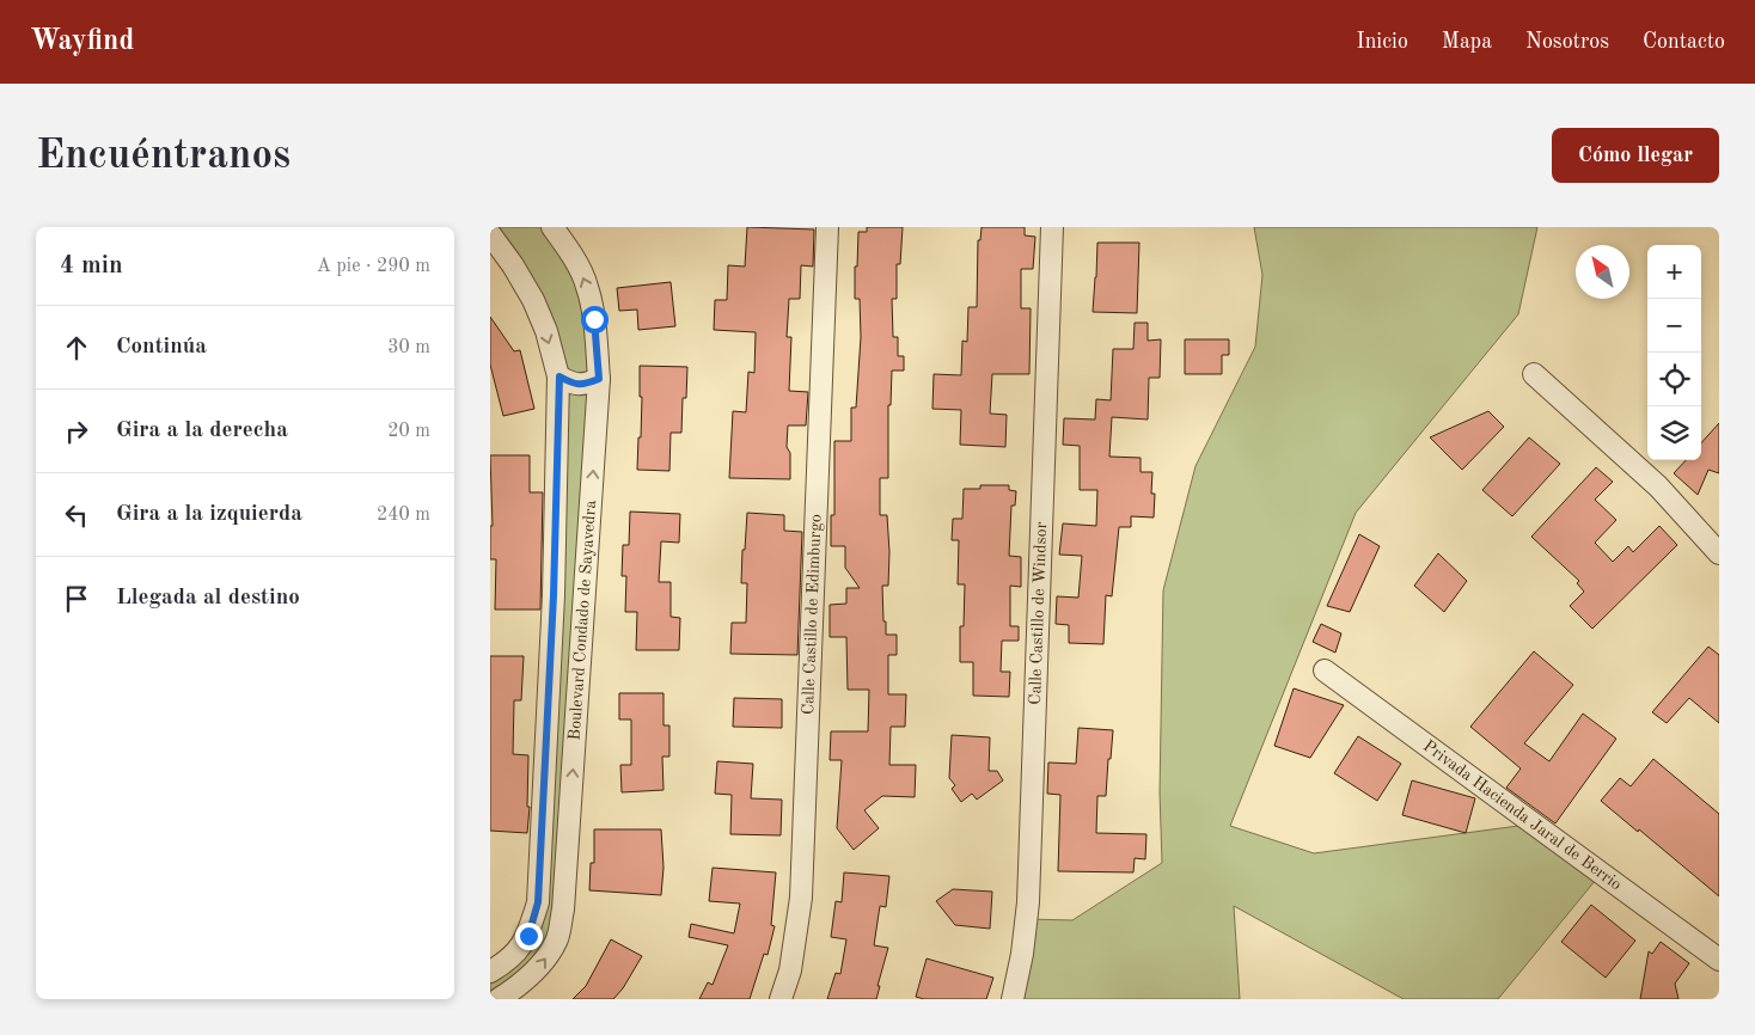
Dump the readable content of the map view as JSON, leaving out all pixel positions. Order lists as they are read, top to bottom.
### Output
{
  "streets": {
    "street": [
      "Calle Castillo de Edimburgo",
      "Calle Castillo de Windsor",
      "Boulevard Condado de Sayavedra",
      "Privada Hacienda Jaral de Berrio"
    ]
  },
  "north": "top left",
  "page": {
    "header": "Wayfind",
    "nav": [
      "Inicio",
      "Mapa",
      "Nosotros",
      "Contacto"
    ],
    "buttons": "Cómo llegar",
    "title": "Encuéntranos",
    "heading": ["4 min", "A pie · 290 m"],
    "map_buttons": ["+", "−"],
    "list": [
      ["Continúa", "30 m"],
      ["Gira a la derecha", "20 m"],
      ["Gira a la izquierda", "240 m"],
      "Llegada al destino"
    ]
  }
}
